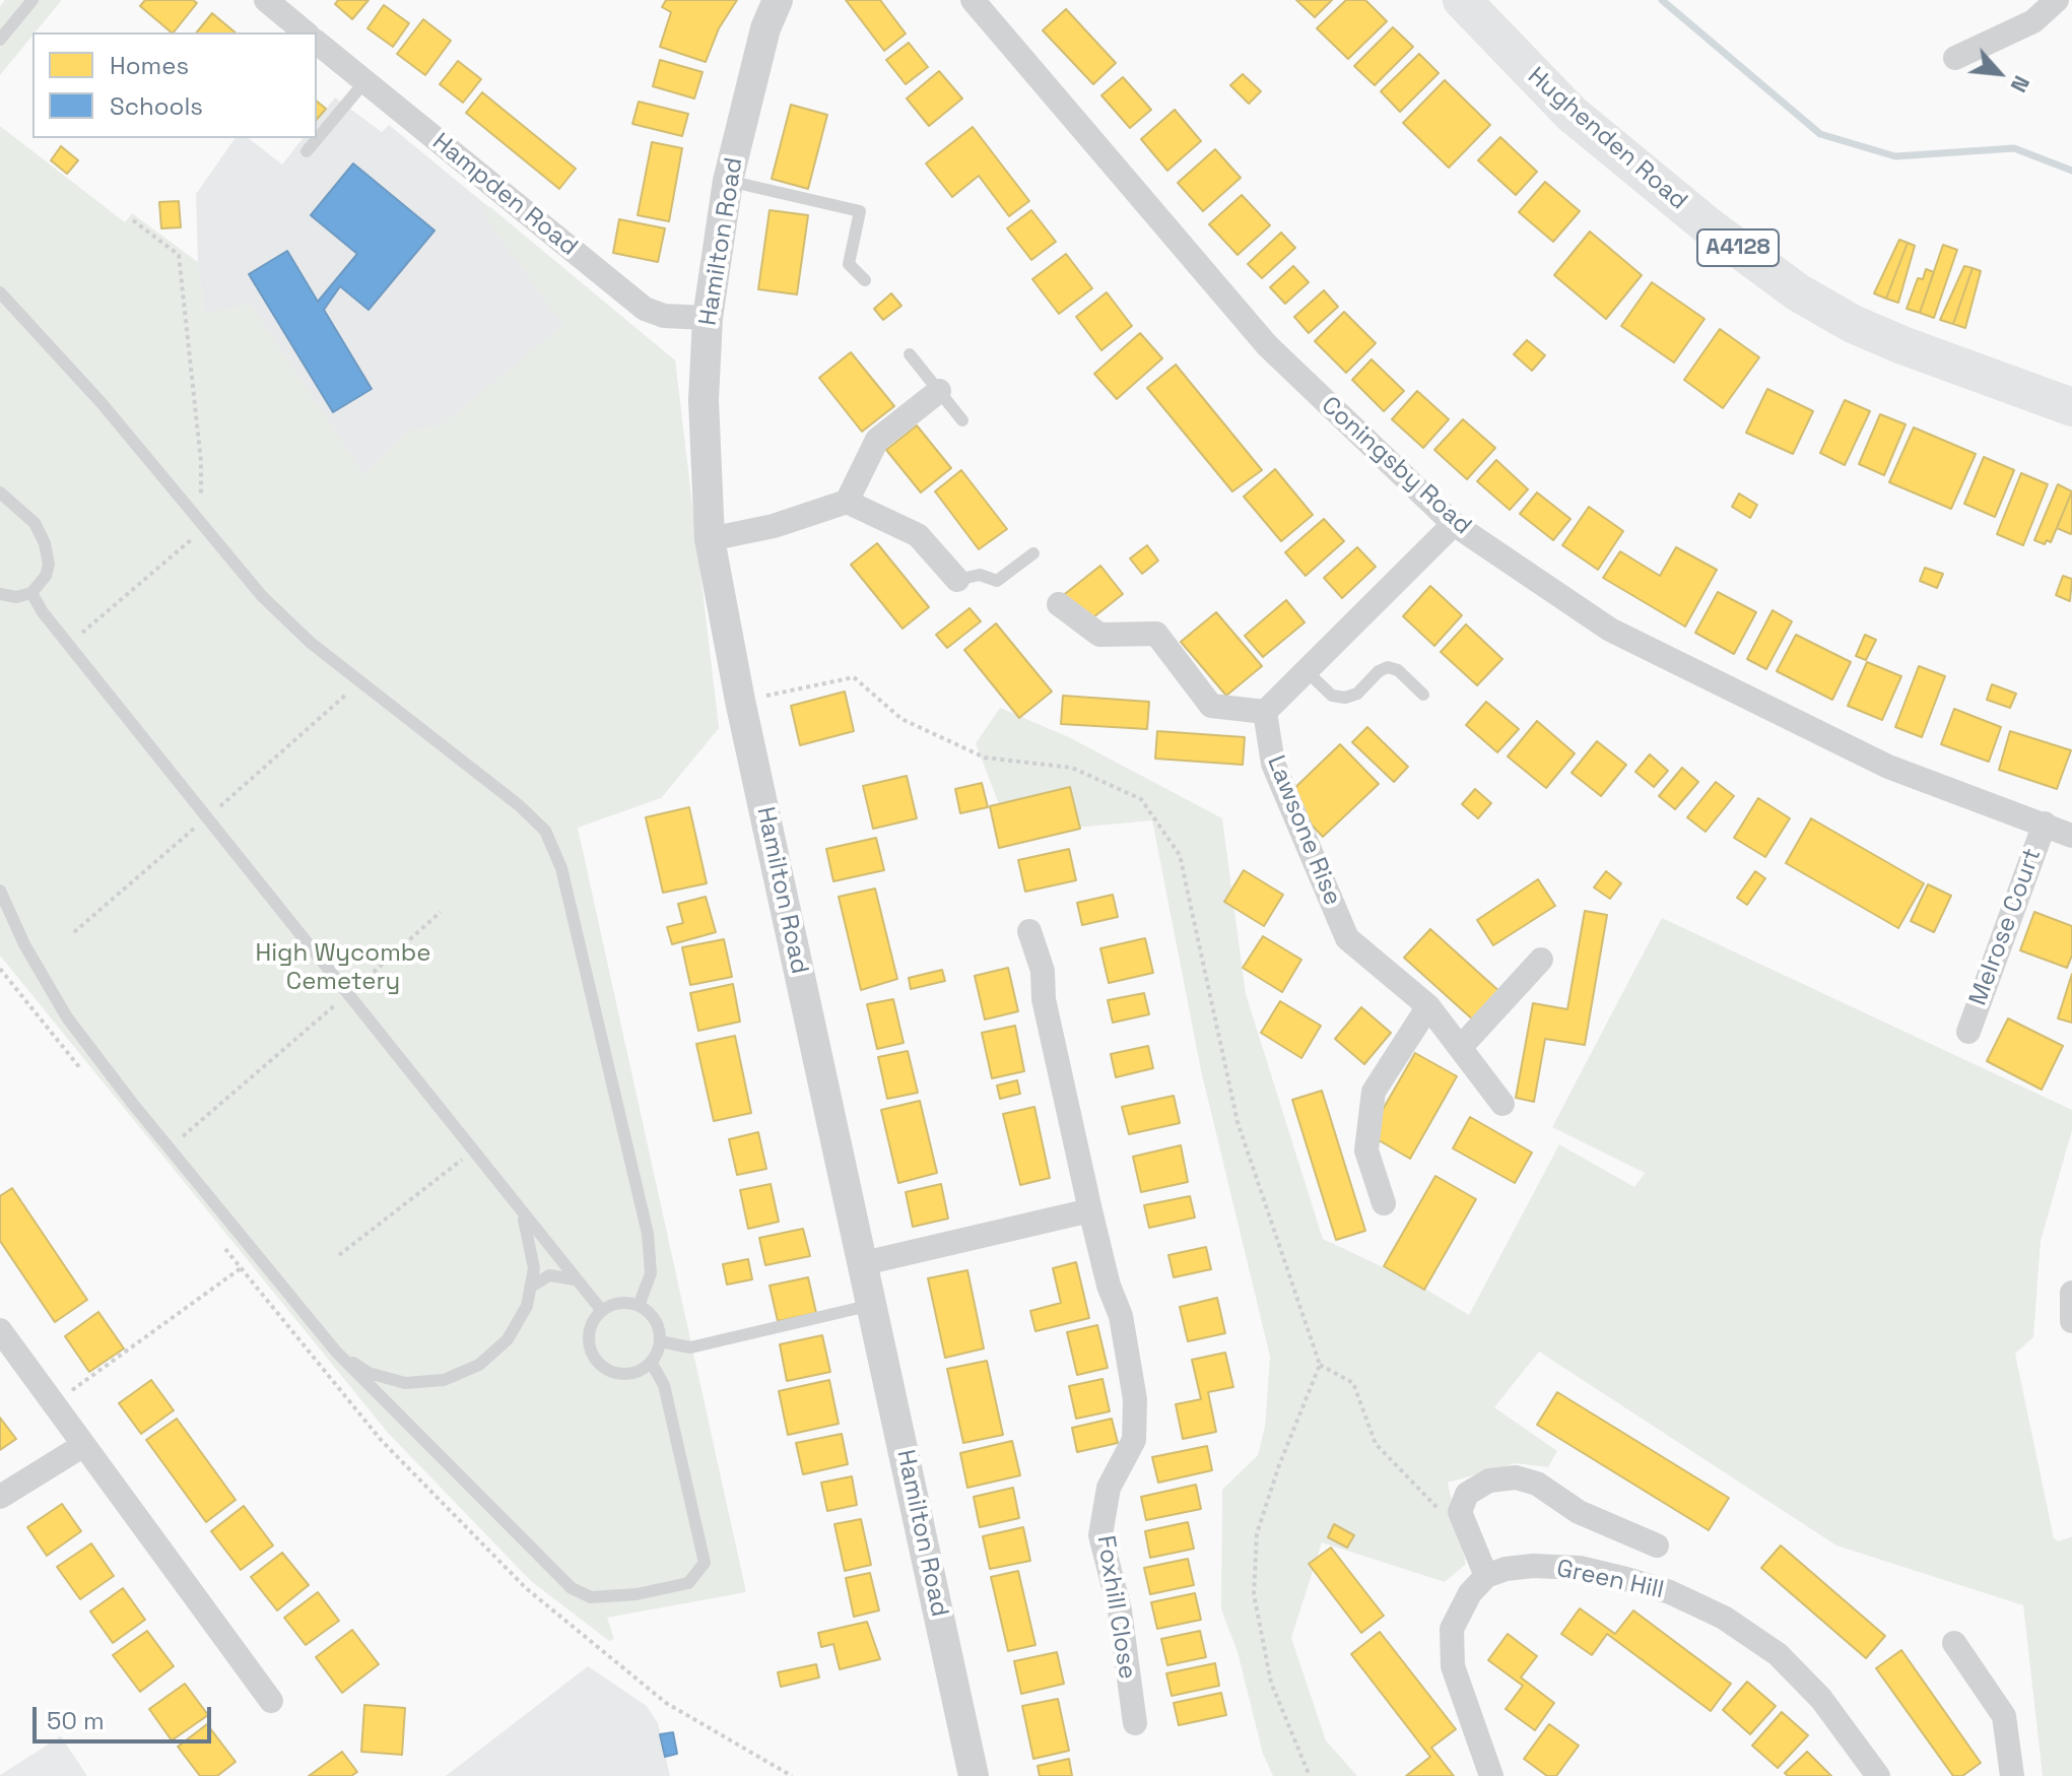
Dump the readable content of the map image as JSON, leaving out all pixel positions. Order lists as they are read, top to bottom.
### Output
{
  "streets": {
    "main road": ["Hughenden Road", "A4128"],
    "street": [
      "Hampden Road",
      "Hamilton Road",
      "Coningsby Road",
      "Lawsone Rise",
      "Melrose Court",
      "Green Hill",
      "Foxhill Close"
    ]
  },
  "crossings": [
    ["Hampden Road", "Hamilton Road"],
    ["Coningsby Road", "Melrose Court"]
  ],
  "parks": ["High Wycombe Cemetery"],
  "legend": ["Homes", "Schools"],
  "scale_bar": "50 m",
  "north": "bottom right"
}
